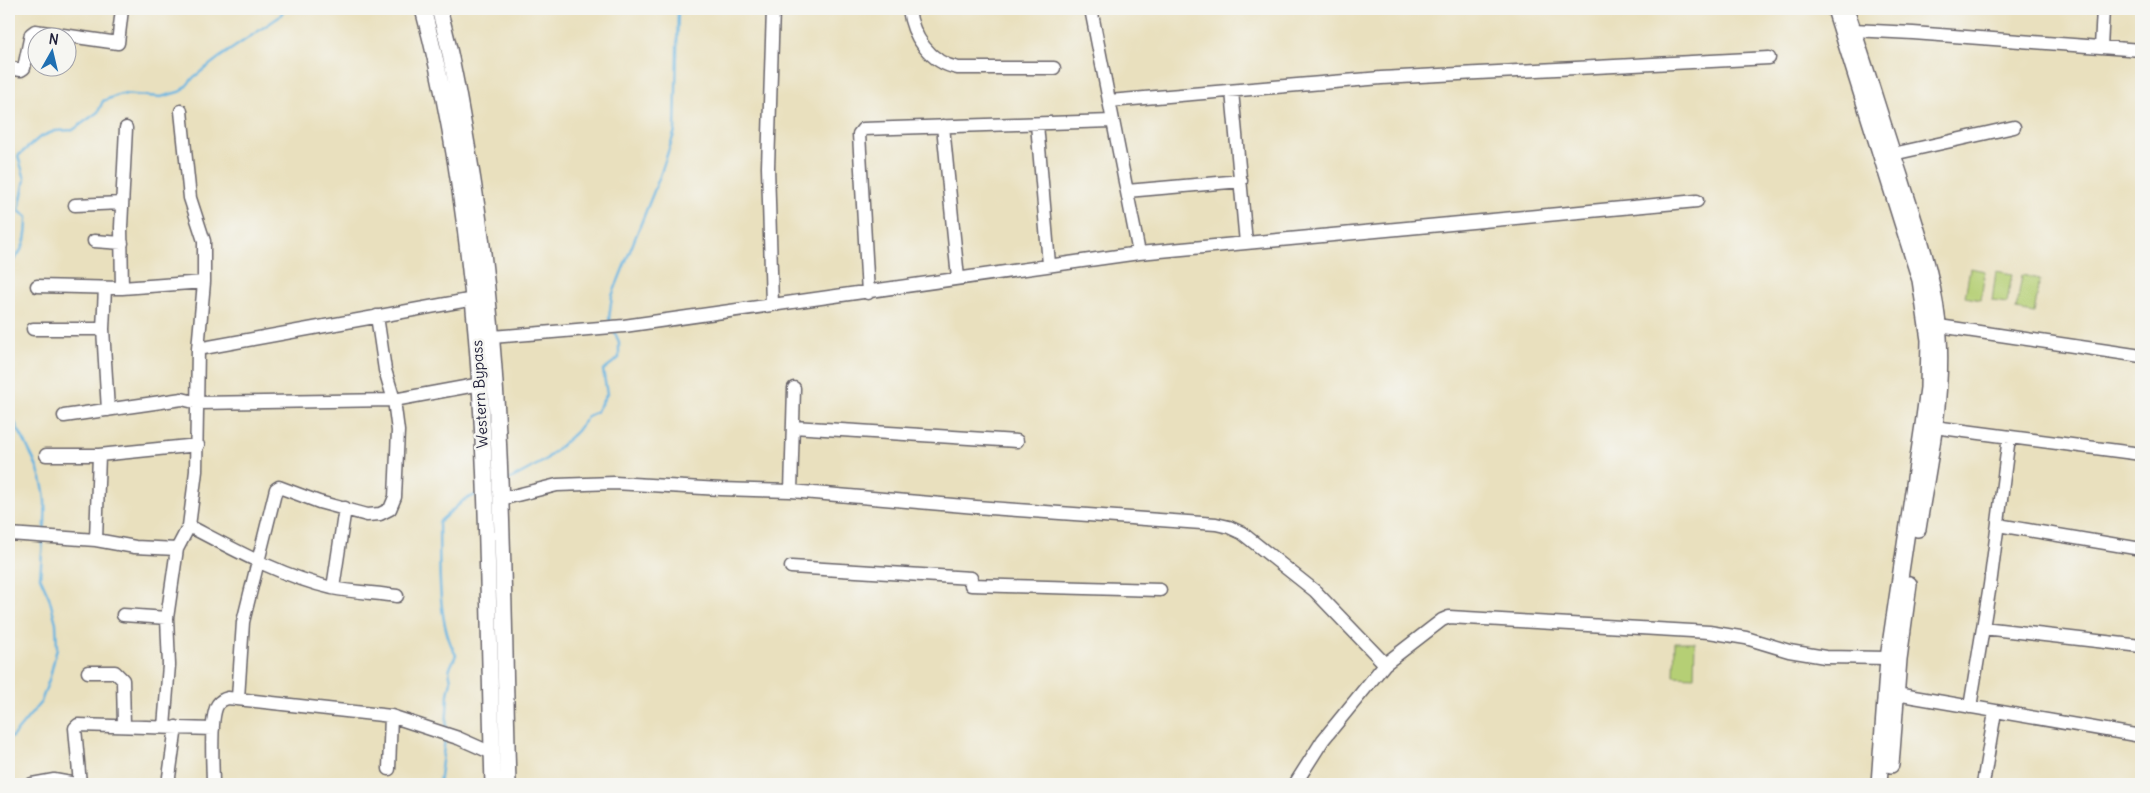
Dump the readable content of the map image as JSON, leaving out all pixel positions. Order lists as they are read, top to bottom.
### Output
{
  "streets": {
    "main road": ["Western Bypass"]
  },
  "north": "top"
}
